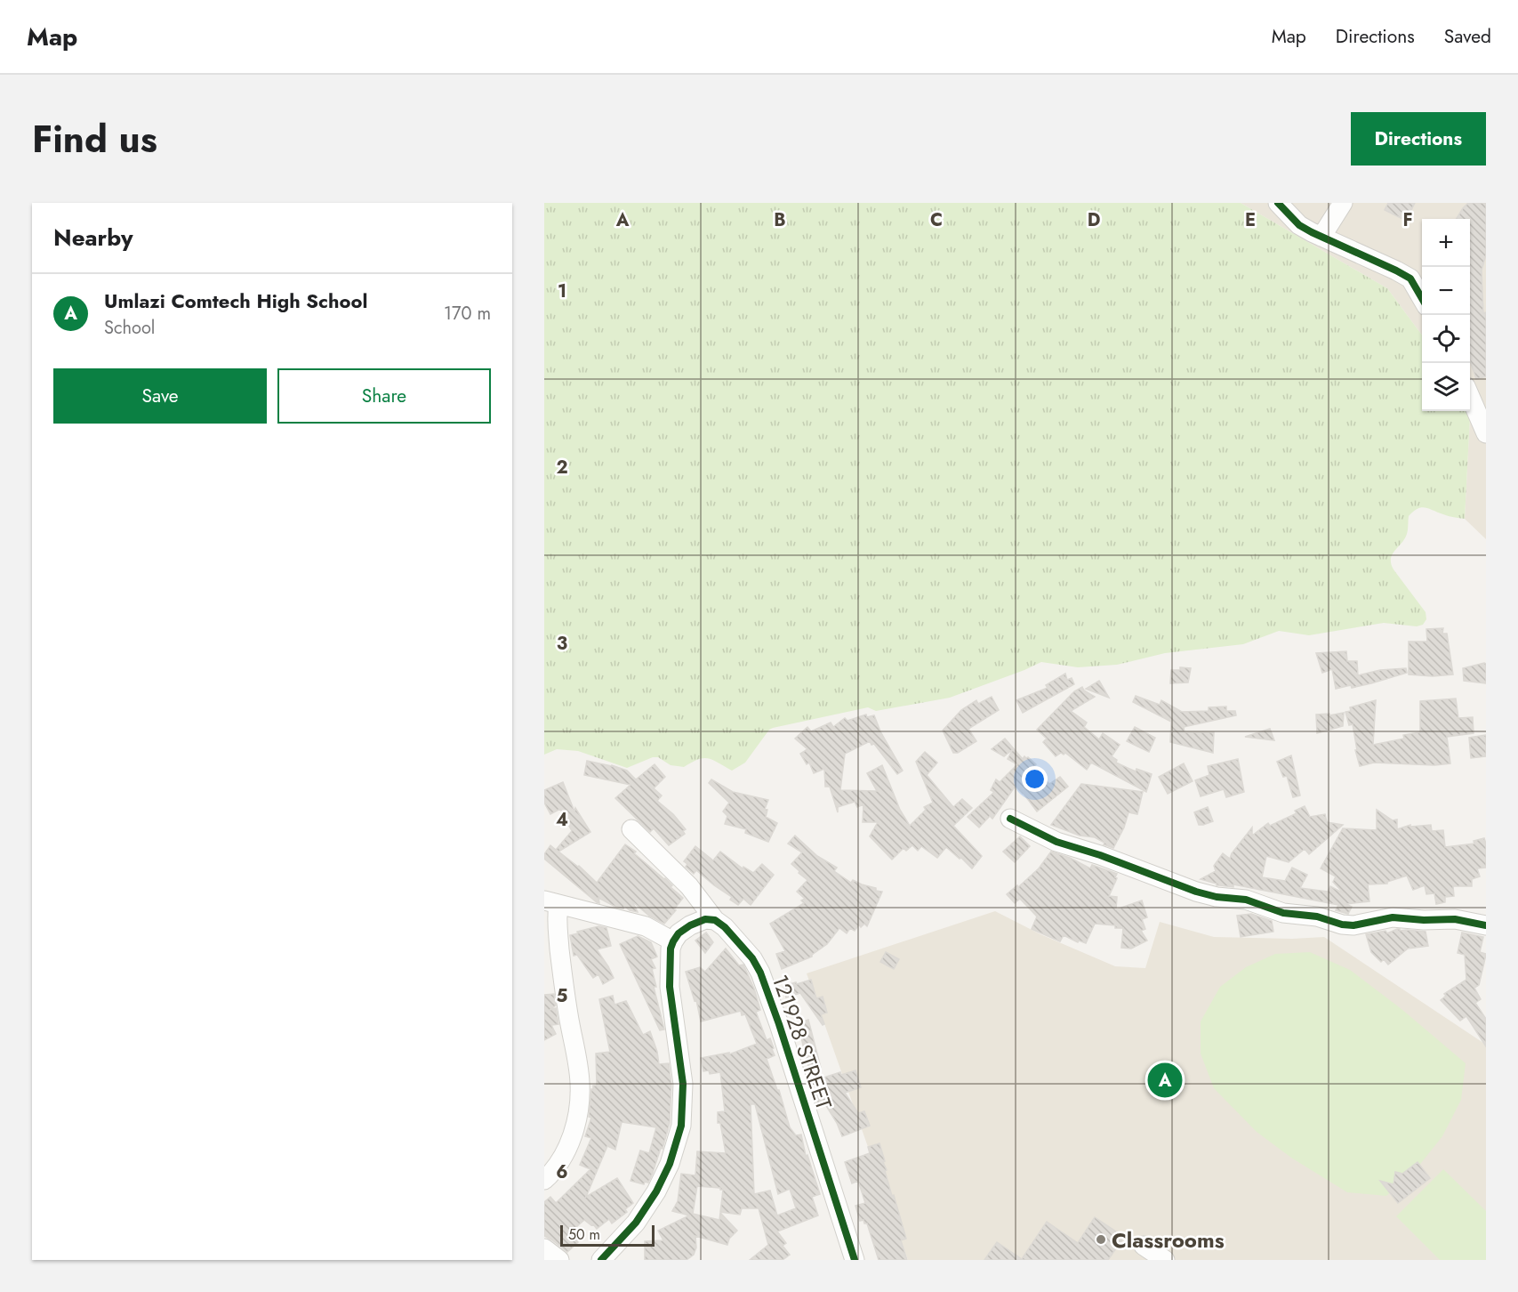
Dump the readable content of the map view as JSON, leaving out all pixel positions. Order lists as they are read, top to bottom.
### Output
{
  "streets": {
    "street": ["121928 STREET"]
  },
  "places": ["Classrooms"],
  "scale_bar": "50 m",
  "page": {
    "header": "Map",
    "nav": ["Map", "Directions", "Saved"],
    "title": "Find us",
    "buttons": [
      "Directions",
      ["Save", "Share"]
    ],
    "heading": "Nearby",
    "map_buttons": ["+", "−"],
    "list": [
      {
        "mark": "A",
        "name": "Umlazi Comtech High School",
        "note": "School",
        "value": "170 m"
      }
    ],
    "pins": "A",
    "scale": "50 m"
  },
  "grid": {
    "columns": [
      "A",
      "B",
      "C",
      "D",
      "E",
      "F"
    ],
    "rows": [
      "1",
      "2",
      "3",
      "4",
      "5",
      "6"
    ]
  }
}
